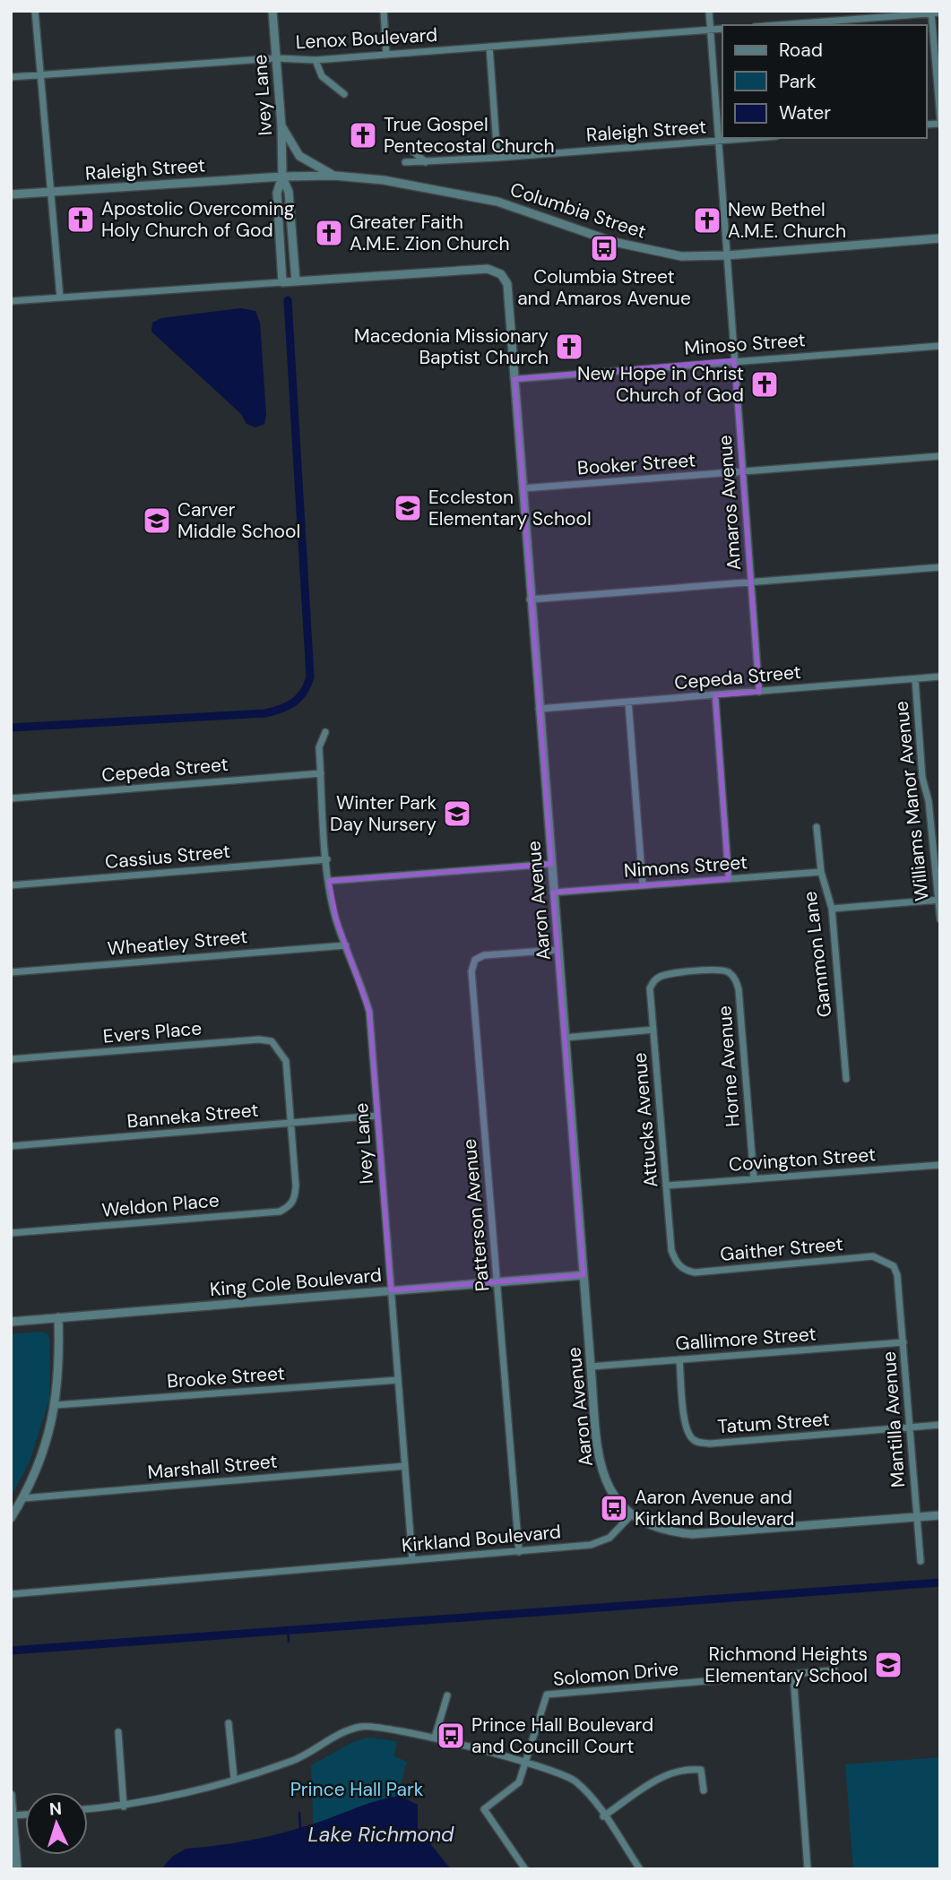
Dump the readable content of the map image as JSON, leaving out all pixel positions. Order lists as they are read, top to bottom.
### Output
{
  "streets": {
    "street": [
      "Lenox Boulevard",
      "Ivey Lane",
      "Raleigh Street",
      "Columbia Street",
      "Minoso Street",
      "Booker Street",
      "Amaros Avenue",
      "Cepeda Street",
      "Williams Manor Avenue",
      "Cassius Street",
      "Nimons Street",
      "Aaron Avenue",
      "Wheatley Street",
      "Gammon Lane",
      "Evers Place",
      "Horne Avenue",
      "Banneka Street",
      "Attucks Avenue",
      "Covington Street",
      "Weldon Place",
      "Patterson Avenue",
      "Gaither Street",
      "King Cole Boulevard",
      "Gallimore Street",
      "Brooke Street",
      "Mantilla Avenue",
      "Tatum Street",
      "Marshall Street",
      "Kirkland Boulevard",
      "Solomon Drive"
    ]
  },
  "crossings": [
    ["Lenox Boulevard", "Ivey Lane"],
    ["Lenox Boulevard", "Amaros Avenue"],
    ["Ivey Lane", "Raleigh Street"],
    ["Ivey Lane", "Columbia Street"],
    ["Ivey Lane", "Cepeda Street"],
    ["Ivey Lane", "Cassius Street"],
    ["Ivey Lane", "Aaron Avenue"],
    ["Ivey Lane", "Wheatley Street"],
    ["Ivey Lane", "Banneka Street"],
    ["Ivey Lane", "King Cole Boulevard"],
    ["Ivey Lane", "Brooke Street"],
    ["Ivey Lane", "Marshall Street"],
    ["Ivey Lane", "Kirkland Boulevard"],
    ["Raleigh Street", "Columbia Street"],
    ["Raleigh Street", "Amaros Avenue"],
    ["Columbia Street", "Amaros Avenue"],
    ["Minoso Street", "Amaros Avenue"],
    ["Minoso Street", "Aaron Avenue"],
    ["Booker Street", "Amaros Avenue"],
    ["Booker Street", "Aaron Avenue"],
    ["Amaros Avenue", "Cepeda Street"],
    ["Cepeda Street", "Williams Manor Avenue"],
    ["Cepeda Street", "Aaron Avenue"],
    ["Nimons Street", "Aaron Avenue"],
    ["Nimons Street", "Gammon Lane"],
    ["Aaron Avenue", "Patterson Avenue"],
    ["Aaron Avenue", "King Cole Boulevard"],
    ["Aaron Avenue", "Gallimore Street"],
    ["Aaron Avenue", "Kirkland Boulevard"],
    ["Evers Place", "Banneka Street"],
    ["Evers Place", "Weldon Place"],
    ["Horne Avenue", "Attucks Avenue"],
    ["Horne Avenue", "Covington Street"],
    ["Banneka Street", "Weldon Place"],
    ["Attucks Avenue", "Covington Street"],
    ["Attucks Avenue", "Gaither Street"],
    ["Patterson Avenue", "King Cole Boulevard"],
    ["Patterson Avenue", "Kirkland Boulevard"],
    ["Gaither Street", "Mantilla Avenue"],
    ["Gallimore Street", "Mantilla Avenue"],
    ["Gallimore Street", "Tatum Street"],
    ["Mantilla Avenue", "Tatum Street"]
  ],
  "water": ["Lake Richmond"],
  "parks": ["Prince Hall Park"],
  "places": {
    "church": [
      "True Gospel Pentecostal Church",
      "Apostolic Overcoming Holy Church of God",
      "New Bethel A.M.E. Church",
      "Greater Faith A.M.E. Zion Church",
      "Macedonia Missionary Baptist Church",
      "New Hope in Christ Church of God"
    ],
    "bus stop": ["Columbia Street and Amaros Avenue", "Aaron Avenue and Kirkland Boulevard", "Prince Hall Boulevard and Councill Court"],
    "school or university": [
      "Eccleston Elementary School",
      "Carver Middle School",
      "Winter Park Day Nursery",
      "Richmond Heights Elementary School"
    ]
  },
  "legend": ["Road", "Park", "Water"],
  "north": "top"
}
